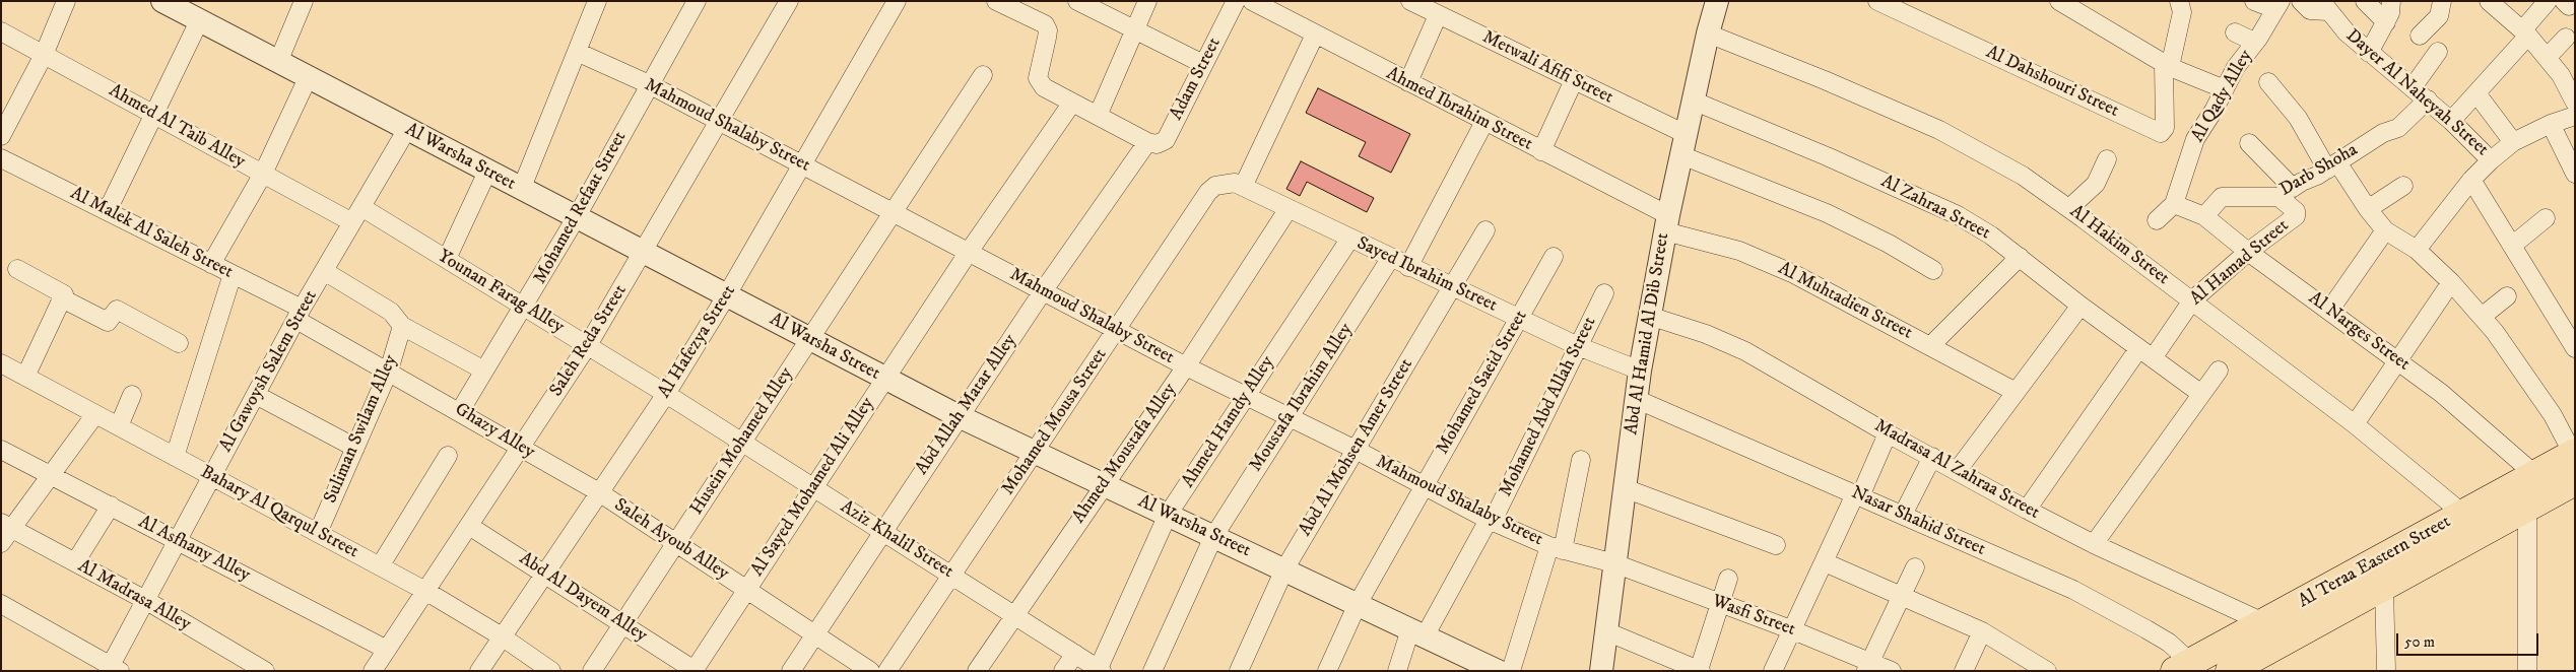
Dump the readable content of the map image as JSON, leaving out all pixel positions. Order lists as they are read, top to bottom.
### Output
{
  "streets": {
    "main road": ["Al Teraa Eastern Street"],
    "street": [
      "Metwali Afifi Street",
      "Adam Street",
      "Al Dahshouri Street",
      "Dayer Al Naheyah Street",
      "Al Qady Alley",
      "Ahmed Ibrahim Street",
      "Mahmoud Shalaby Street",
      "Ahmed Al Taib Alley",
      "Al Warsha Street",
      "Darb Shoha",
      "Mohamed Refaat Street",
      "Al Zahraa Street",
      "Al Malek Al Saleh Street",
      "Al Hakim Street",
      "Al Hamad Street",
      "Sayed Ibrahim Street",
      "Younan Farag Alley",
      "Al Muhtadien Street",
      "Al Narges Street",
      "Abd Al Hamid Al Dib Street",
      "Saleh Reda Street",
      "Al Hafezya Street",
      "Al Gawoysh Salem Street",
      "Mohamed Saeid Street",
      "Moustafa Ibrahim Alley",
      "Abd Allah Matar Alley",
      "Mohamed Abd Allah Street",
      "Mohamed Mousa Street",
      "Ahmed Hamdy Alley",
      "Suliman Swilam Alley",
      "Ghazy Alley",
      "Husein Mohamed Alley",
      "Abd Al Mohsen Amer Street",
      "Ahmed Moustafa Alley",
      "Madrasa Al Zahraa Street",
      "Al Sayed Mohamed Ali Alley",
      "Bahary Al Qarqul Street",
      "Nasar Shahid Street",
      "Saleh Ayoub Alley",
      "Aziz Khalil Street",
      "Al Asfhany Alley",
      "Al Madrasa Alley",
      "Abd Al Dayem Alley",
      "Wasfi Street"
    ]
  },
  "crossings": [
    ["Metwali Afifi Street", "Abd Al Hamid Al Dib Street"],
    ["Adam Street", "Abd Allah Matar Alley"],
    ["Dayer Al Naheyah Street", "Darb Shoha"],
    ["Al Qady Alley", "Al Narges Street"],
    ["Ahmed Ibrahim Street", "Al Muhtadien Street"],
    ["Ahmed Ibrahim Street", "Abd Al Hamid Al Dib Street"],
    ["Mahmoud Shalaby Street", "Mohamed Refaat Street"],
    ["Mahmoud Shalaby Street", "Abd Al Hamid Al Dib Street"],
    ["Mahmoud Shalaby Street", "Saleh Reda Street"],
    ["Mahmoud Shalaby Street", "Al Hafezya Street"],
    ["Mahmoud Shalaby Street", "Mohamed Saeid Street"],
    ["Mahmoud Shalaby Street", "Moustafa Ibrahim Alley"],
    ["Mahmoud Shalaby Street", "Abd Allah Matar Alley"],
    ["Mahmoud Shalaby Street", "Mohamed Abd Allah Street"],
    ["Mahmoud Shalaby Street", "Mohamed Mousa Street"],
    ["Mahmoud Shalaby Street", "Ahmed Hamdy Alley"],
    ["Mahmoud Shalaby Street", "Husein Mohamed Alley"],
    ["Mahmoud Shalaby Street", "Abd Al Mohsen Amer Street"],
    ["Mahmoud Shalaby Street", "Ahmed Moustafa Alley"],
    ["Mahmoud Shalaby Street", "Al Sayed Mohamed Ali Alley"],
    ["Mahmoud Shalaby Street", "Wasfi Street"],
    ["Ahmed Al Taib Alley", "Al Gawoysh Salem Street"],
    ["Al Warsha Street", "Mohamed Refaat Street"],
    ["Al Warsha Street", "Saleh Reda Street"],
    ["Al Warsha Street", "Al Hafezya Street"],
    ["Al Warsha Street", "Al Gawoysh Salem Street"],
    ["Al Warsha Street", "Mohamed Saeid Street"],
    ["Al Warsha Street", "Moustafa Ibrahim Alley"],
    ["Al Warsha Street", "Abd Allah Matar Alley"],
    ["Al Warsha Street", "Mohamed Abd Allah Street"],
    ["Al Warsha Street", "Mohamed Mousa Street"],
    ["Al Warsha Street", "Ahmed Hamdy Alley"],
    ["Al Warsha Street", "Husein Mohamed Alley"],
    ["Al Warsha Street", "Abd Al Mohsen Amer Street"],
    ["Al Warsha Street", "Ahmed Moustafa Alley"],
    ["Al Warsha Street", "Al Sayed Mohamed Ali Alley"],
    ["Darb Shoha", "Al Hamad Street"],
    ["Darb Shoha", "Al Narges Street"],
    ["Mohamed Refaat Street", "Younan Farag Alley"],
    ["Mohamed Refaat Street", "Ghazy Alley"],
    ["Al Zahraa Street", "Al Hamad Street"],
    ["Al Zahraa Street", "Abd Al Hamid Al Dib Street"],
    ["Al Malek Al Saleh Street", "Al Gawoysh Salem Street"],
    ["Al Malek Al Saleh Street", "Suliman Swilam Alley"],
    ["Al Malek Al Saleh Street", "Ghazy Alley"],
    ["Al Hakim Street", "Al Hamad Street"],
    ["Al Hakim Street", "Abd Al Hamid Al Dib Street"],
    ["Al Hakim Street", "Al Teraa Eastern Street"],
    ["Al Hamad Street", "Al Narges Street"],
    ["Al Hamad Street", "Madrasa Al Zahraa Street"],
    ["Sayed Ibrahim Street", "Abd Al Hamid Al Dib Street"],
    ["Sayed Ibrahim Street", "Mohamed Saeid Street"],
    ["Sayed Ibrahim Street", "Moustafa Ibrahim Alley"],
    ["Sayed Ibrahim Street", "Mohamed Abd Allah Street"],
    ["Sayed Ibrahim Street", "Mohamed Mousa Street"],
    ["Sayed Ibrahim Street", "Ahmed Hamdy Alley"],
    ["Sayed Ibrahim Street", "Abd Al Mohsen Amer Street"],
    ["Sayed Ibrahim Street", "Ahmed Moustafa Alley"],
    ["Younan Farag Alley", "Saleh Reda Street"],
    ["Younan Farag Alley", "Al Hafezya Street"],
    ["Younan Farag Alley", "Al Gawoysh Salem Street"],
    ["Younan Farag Alley", "Aziz Khalil Street"],
    ["Al Muhtadien Street", "Abd Al Hamid Al Dib Street"],
    ["Al Narges Street", "Al Teraa Eastern Street"],
    ["Abd Al Hamid Al Dib Street", "Madrasa Al Zahraa Street"],
    ["Abd Al Hamid Al Dib Street", "Nasar Shahid Street"],
    ["Abd Al Hamid Al Dib Street", "Wasfi Street"],
    ["Saleh Reda Street", "Ghazy Alley"],
    ["Saleh Reda Street", "Bahary Al Qarqul Street"],
    ["Saleh Reda Street", "Al Asfhany Alley"],
    ["Saleh Reda Street", "Abd Al Dayem Alley"],
    ["Al Hafezya Street", "Ghazy Alley"],
    ["Al Hafezya Street", "Bahary Al Qarqul Street"],
    ["Al Hafezya Street", "Saleh Ayoub Alley"],
    ["Al Hafezya Street", "Aziz Khalil Street"],
    ["Al Hafezya Street", "Abd Al Dayem Alley"],
    ["Al Gawoysh Salem Street", "Bahary Al Qarqul Street"],
    ["Al Gawoysh Salem Street", "Al Asfhany Alley"],
    ["Al Gawoysh Salem Street", "Al Madrasa Alley"],
    ["Abd Allah Matar Alley", "Saleh Ayoub Alley"],
    ["Abd Allah Matar Alley", "Aziz Khalil Street"],
    ["Mohamed Mousa Street", "Aziz Khalil Street"],
    ["Ahmed Hamdy Alley", "Aziz Khalil Street"],
    ["Suliman Swilam Alley", "Ghazy Alley"],
    ["Suliman Swilam Alley", "Bahary Al Qarqul Street"],
    ["Ghazy Alley", "Saleh Ayoub Alley"],
    ["Husein Mohamed Alley", "Saleh Ayoub Alley"],
    ["Husein Mohamed Alley", "Aziz Khalil Street"],
    ["Husein Mohamed Alley", "Abd Al Dayem Alley"],
    ["Ahmed Moustafa Alley", "Aziz Khalil Street"],
    ["Madrasa Al Zahraa Street", "Al Teraa Eastern Street"],
    ["Al Sayed Mohamed Ali Alley", "Saleh Ayoub Alley"],
    ["Al Sayed Mohamed Ali Alley", "Aziz Khalil Street"],
    ["Al Sayed Mohamed Ali Alley", "Abd Al Dayem Alley"],
    ["Nasar Shahid Street", "Al Teraa Eastern Street"]
  ],
  "scale_bar": "50 m"
}
